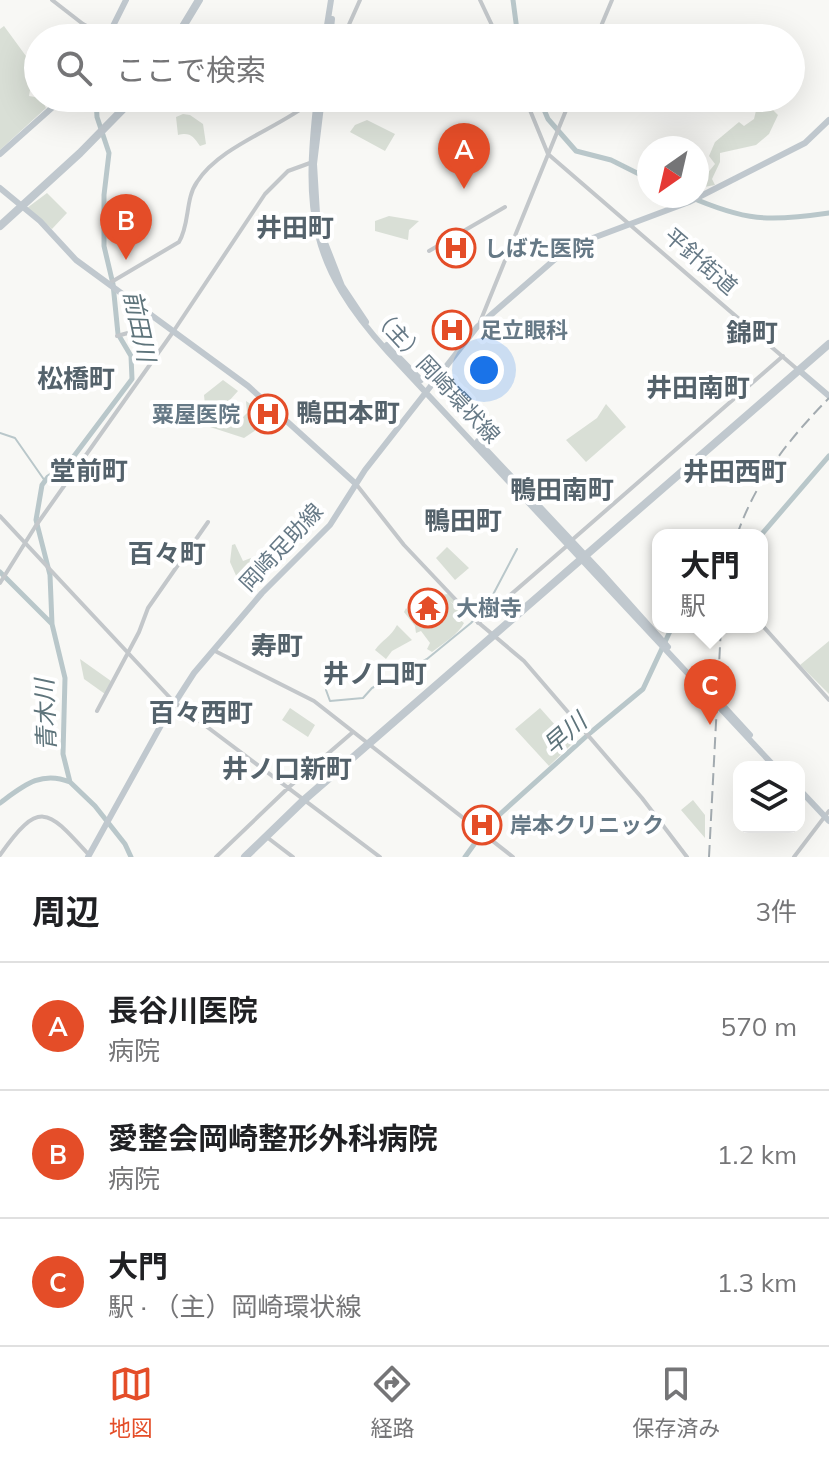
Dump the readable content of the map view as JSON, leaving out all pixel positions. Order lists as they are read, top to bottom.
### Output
{
  "streets": {
    "main road": ["平針街道", "（主）岡崎環状線", "岡崎足助線"]
  },
  "crossings": [
    ["平針街道", "岡崎足助線"],
    ["（主）岡崎環状線", "岡崎足助線"]
  ],
  "districts": [
    "井田町",
    "錦町",
    "松橋町",
    "井田南町",
    "鴨田本町",
    "堂前町",
    "井田西町",
    "鴨田南町",
    "鴨田町",
    "百々町",
    "寿町",
    "井ノ口町",
    "百々西町",
    "井ノ口新町"
  ],
  "water": ["前田川", "青木川", "早川"],
  "places": {
    "hospital": [
      "しばた医院",
      "足立眼科",
      "粟屋医院",
      "岸本クリニック"
    ],
    "temple": ["大樹寺"]
  },
  "north": "bottom left",
  "page": {
    "search": "ここで検索",
    "pins": ["A", "B", "C"],
    "popup": ["大門", "駅"],
    "heading": ["周辺", "3件"],
    "list": [
      {
        "mark": "A",
        "name": "長谷川医院",
        "note": "病院",
        "value": "570 m"
      },
      {
        "mark": "B",
        "name": "愛整会岡崎整形外科病院",
        "note": "病院",
        "value": "1.2 km"
      },
      {
        "mark": "C",
        "name": "大門",
        "note": "駅 · （主）岡崎環状線",
        "value": "1.3 km"
      }
    ],
    "nav": ["地図", "経路", "保存済み"]
  }
}
